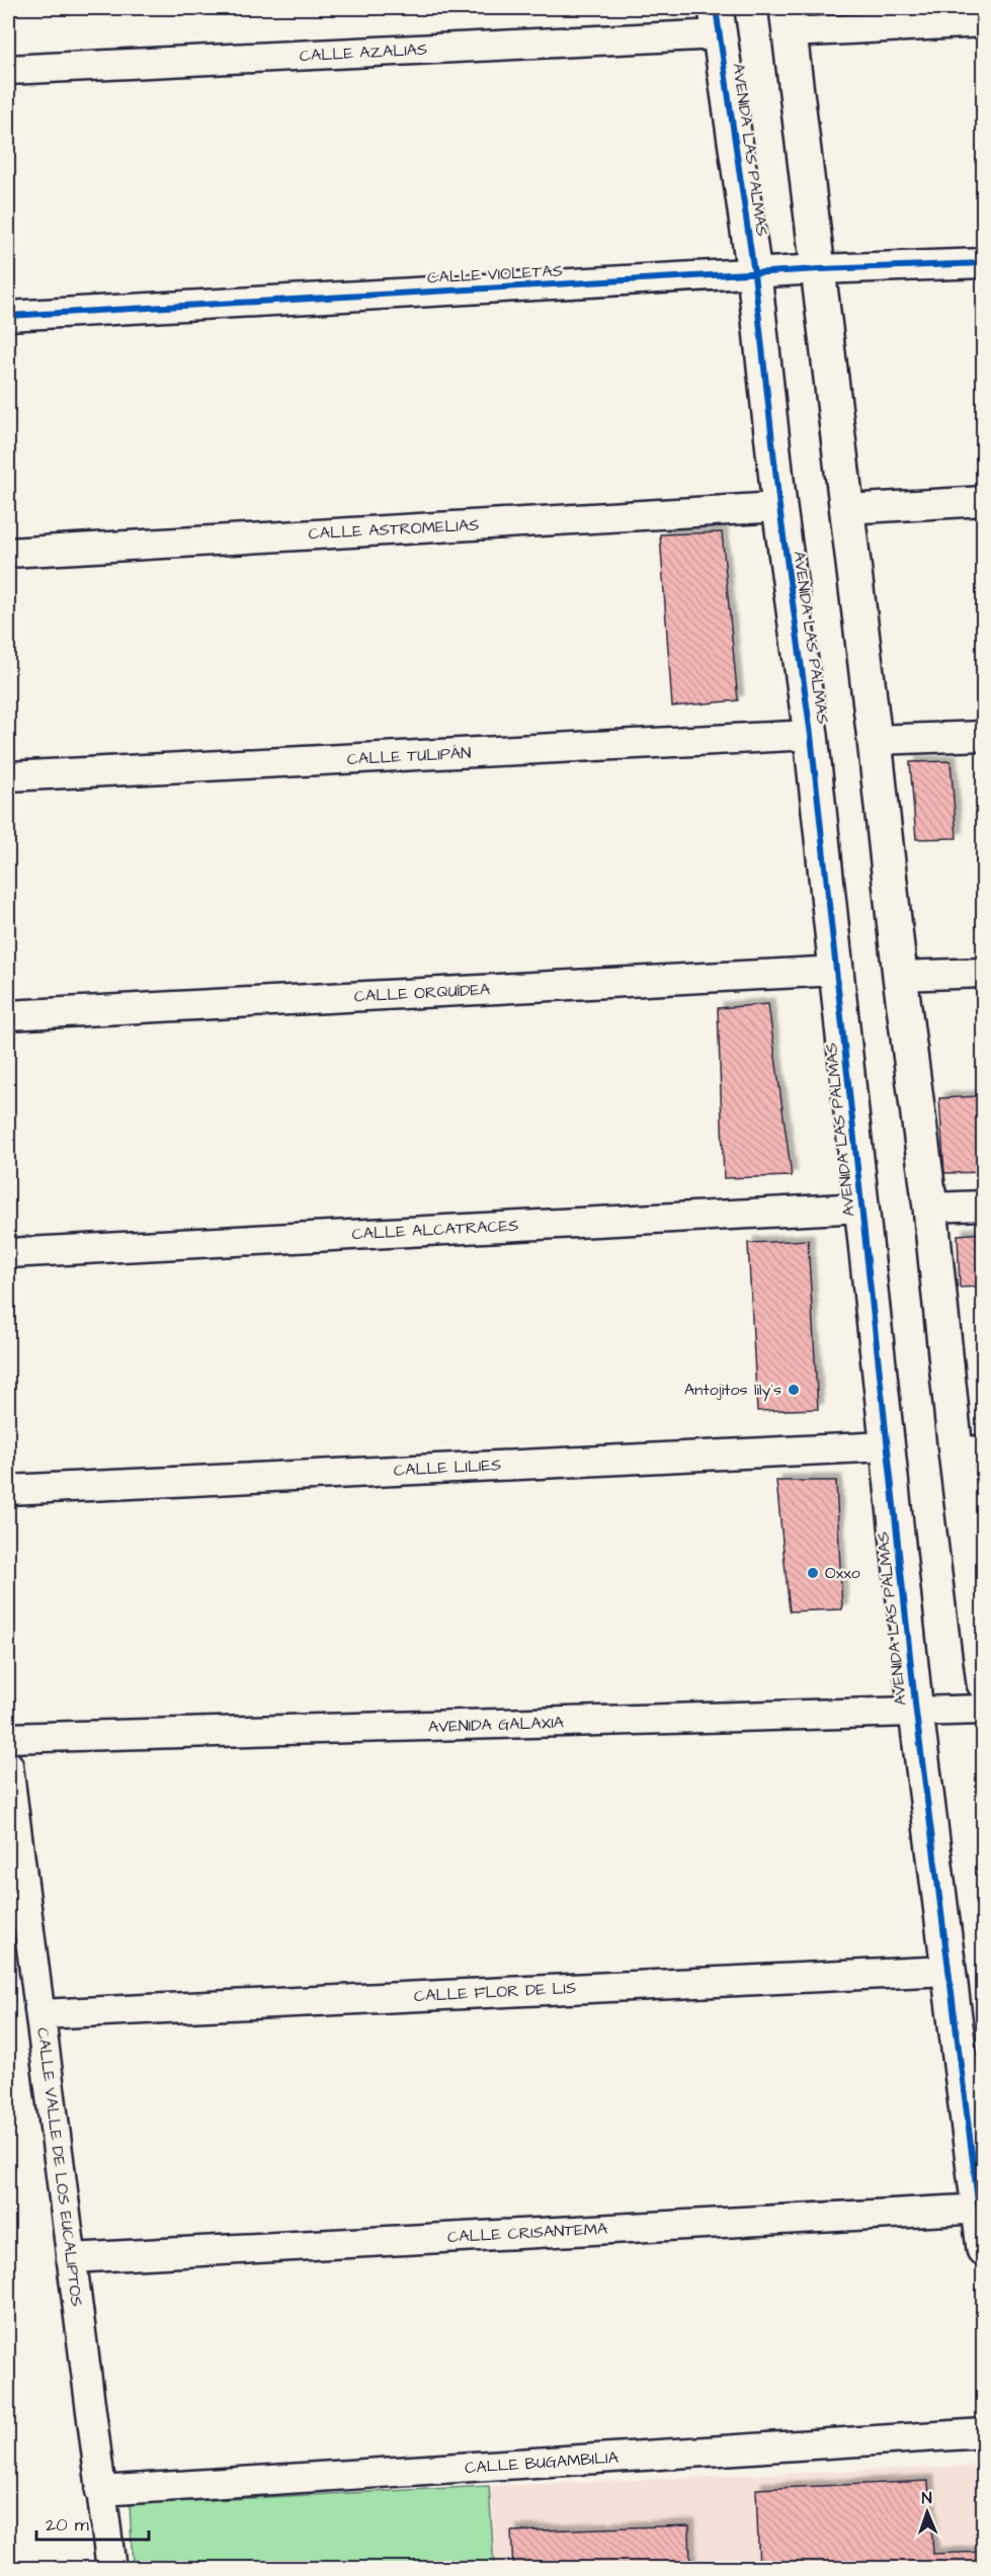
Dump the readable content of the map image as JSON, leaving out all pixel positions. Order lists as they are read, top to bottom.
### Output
{
  "streets": {
    "street": [
      "CALLE AZALIAS",
      "AVENIDA LAS PALMAS",
      "CALLE VIOLETAS",
      "CALLE ASTROMELIAS",
      "CALLE TULIPÁN",
      "CALLE ORQUÍDEA",
      "CALLE ALCATRACES",
      "CALLE LILIES",
      "AVENIDA GALAXIA",
      "CALLE FLOR DE LIS",
      "CALLE VALLE DE LOS EUCALIPTOS",
      "CALLE CRISANTEMA",
      "CALLE BUGAMBILIA"
    ]
  },
  "crossings": [
    ["CALLE AZALIAS", "AVENIDA LAS PALMAS"],
    ["AVENIDA LAS PALMAS", "CALLE VIOLETAS"],
    ["AVENIDA LAS PALMAS", "CALLE ASTROMELIAS"],
    ["AVENIDA LAS PALMAS", "CALLE TULIPÁN"],
    ["AVENIDA LAS PALMAS", "CALLE ORQUÍDEA"],
    ["AVENIDA LAS PALMAS", "CALLE ALCATRACES"],
    ["AVENIDA LAS PALMAS", "CALLE LILIES"],
    ["AVENIDA LAS PALMAS", "AVENIDA GALAXIA"],
    ["AVENIDA LAS PALMAS", "CALLE FLOR DE LIS"],
    ["AVENIDA LAS PALMAS", "CALLE CRISANTEMA"],
    ["CALLE FLOR DE LIS", "CALLE VALLE DE LOS EUCALIPTOS"],
    ["CALLE VALLE DE LOS EUCALIPTOS", "CALLE CRISANTEMA"],
    ["CALLE VALLE DE LOS EUCALIPTOS", "CALLE BUGAMBILIA"]
  ],
  "places": ["Antojitos lily´s", "Oxxo"],
  "scale_bar": "20 m",
  "north": "top"
}
